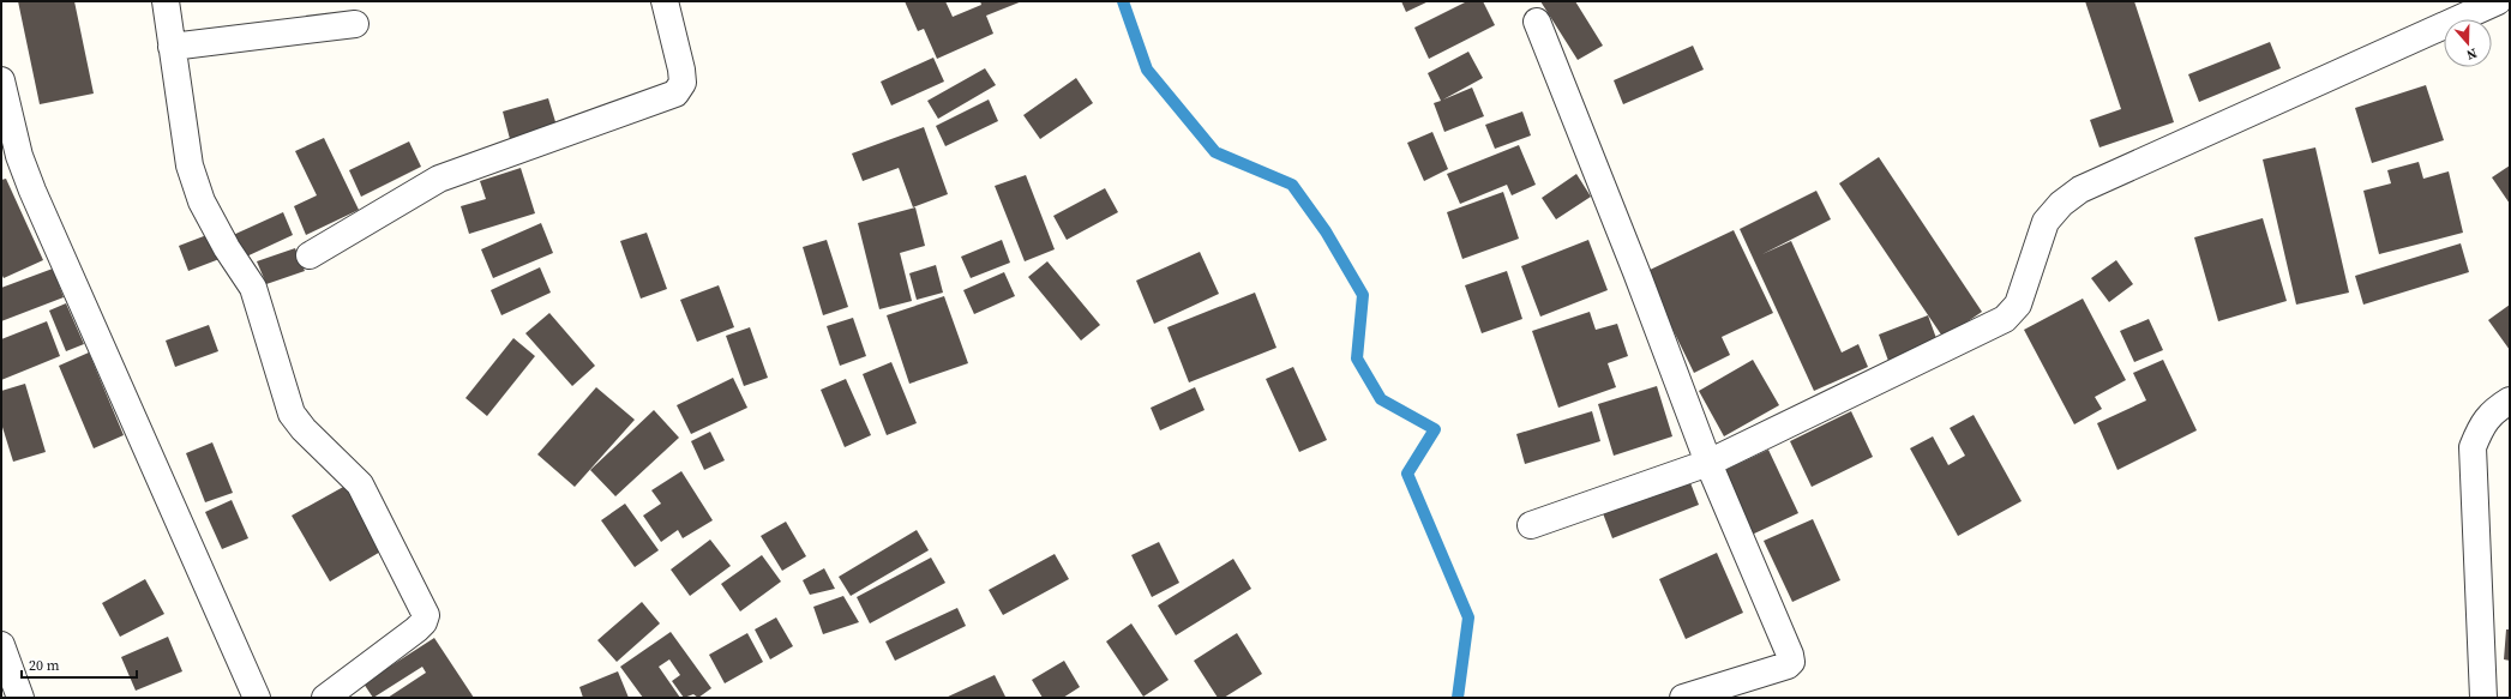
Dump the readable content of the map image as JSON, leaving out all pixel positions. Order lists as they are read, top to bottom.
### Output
{
  "scale_bar": "20 m",
  "north": "bottom"
}
